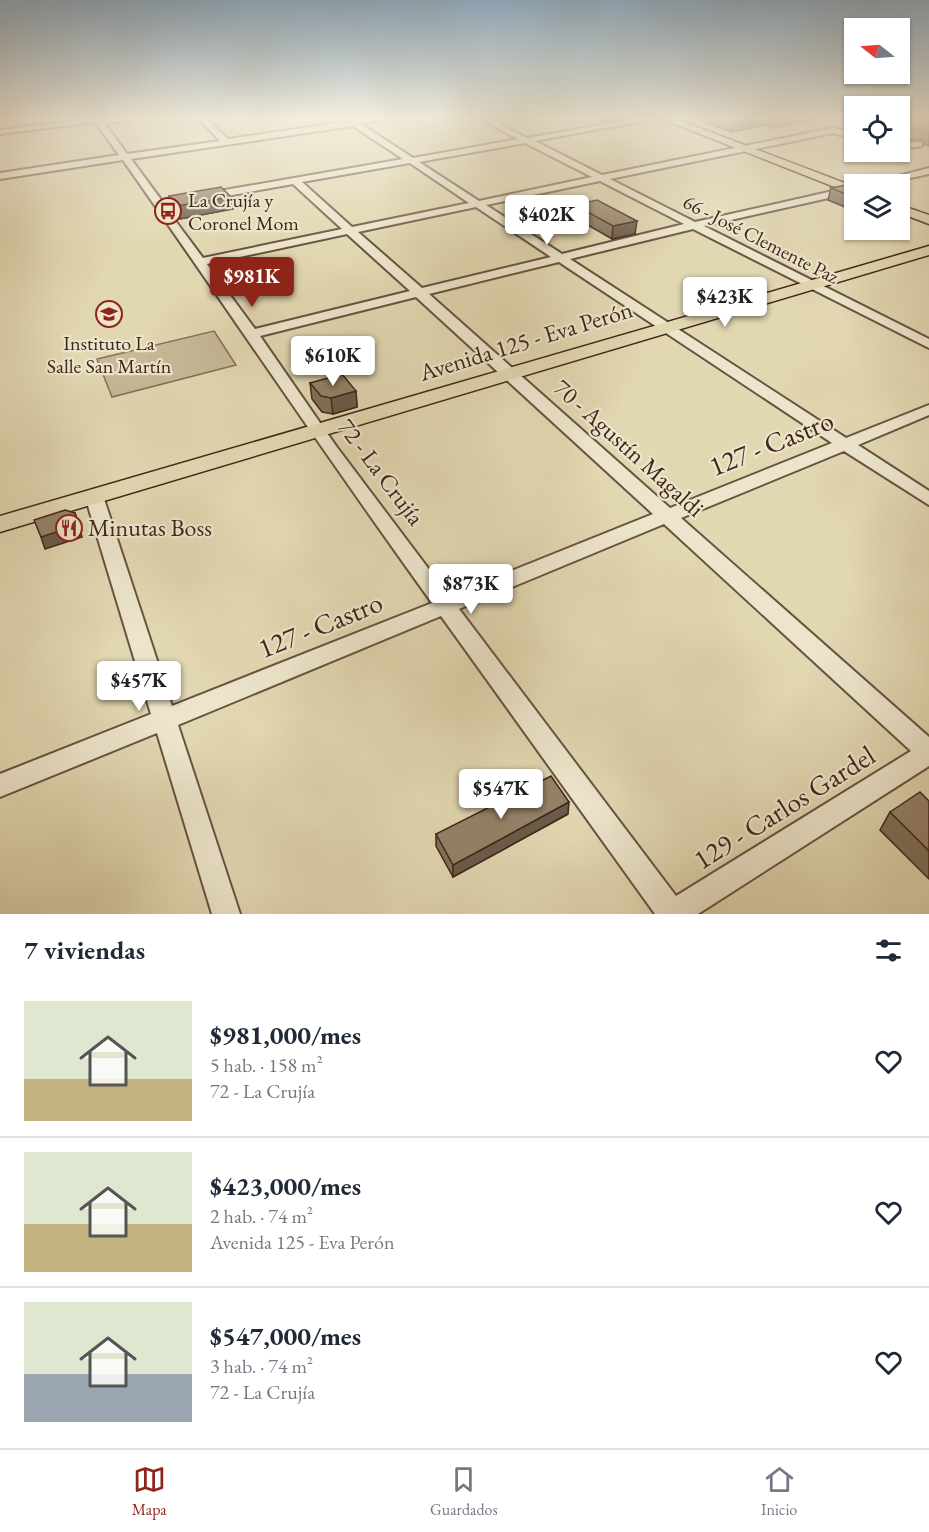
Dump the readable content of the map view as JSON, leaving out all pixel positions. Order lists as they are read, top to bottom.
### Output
{
  "streets": {
    "main road": ["Avenida 125 - Eva Perón"],
    "street": [
      "66 - José Clemente Paz",
      "127 - Castro",
      "70 - Agustín Magaldi",
      "72 - La Crujía",
      "129 - Carlos Gardel"
    ]
  },
  "crossings": [
    ["66 - José Clemente Paz", "Avenida 125 - Eva Perón"],
    ["Avenida 125 - Eva Perón", "70 - Agustín Magaldi"],
    ["Avenida 125 - Eva Perón", "72 - La Crujía"],
    ["127 - Castro", "70 - Agustín Magaldi"],
    ["127 - Castro", "72 - La Crujía"],
    ["70 - Agustín Magaldi", "129 - Carlos Gardel"],
    ["72 - La Crujía", "129 - Carlos Gardel"]
  ],
  "places": {
    "bus stop": ["La Crujía y Coronel Mom"],
    "school or university": ["Instituto La Salle San Martín"],
    "restaurant": ["Minutas Boss"]
  },
  "north": "left",
  "page": {
    "price": [
      "$402K",
      "$981K",
      "$423K",
      "$610K",
      "$873K",
      "$457K",
      "$547K"
    ],
    "heading": "7 viviendas",
    "list": [
      {
        "name": "$981,000/mes",
        "note": "5 hab. · 158 m² · 72 - La Crujía"
      },
      {
        "name": "$423,000/mes",
        "note": "2 hab. · 74 m² · Avenida 125 - Eva Perón"
      },
      {
        "name": "$547,000/mes",
        "note": "3 hab. · 74 m² · 72 - La Crujía"
      }
    ],
    "tabs": ["Mapa", "Guardados", "Inicio"]
  }
}
